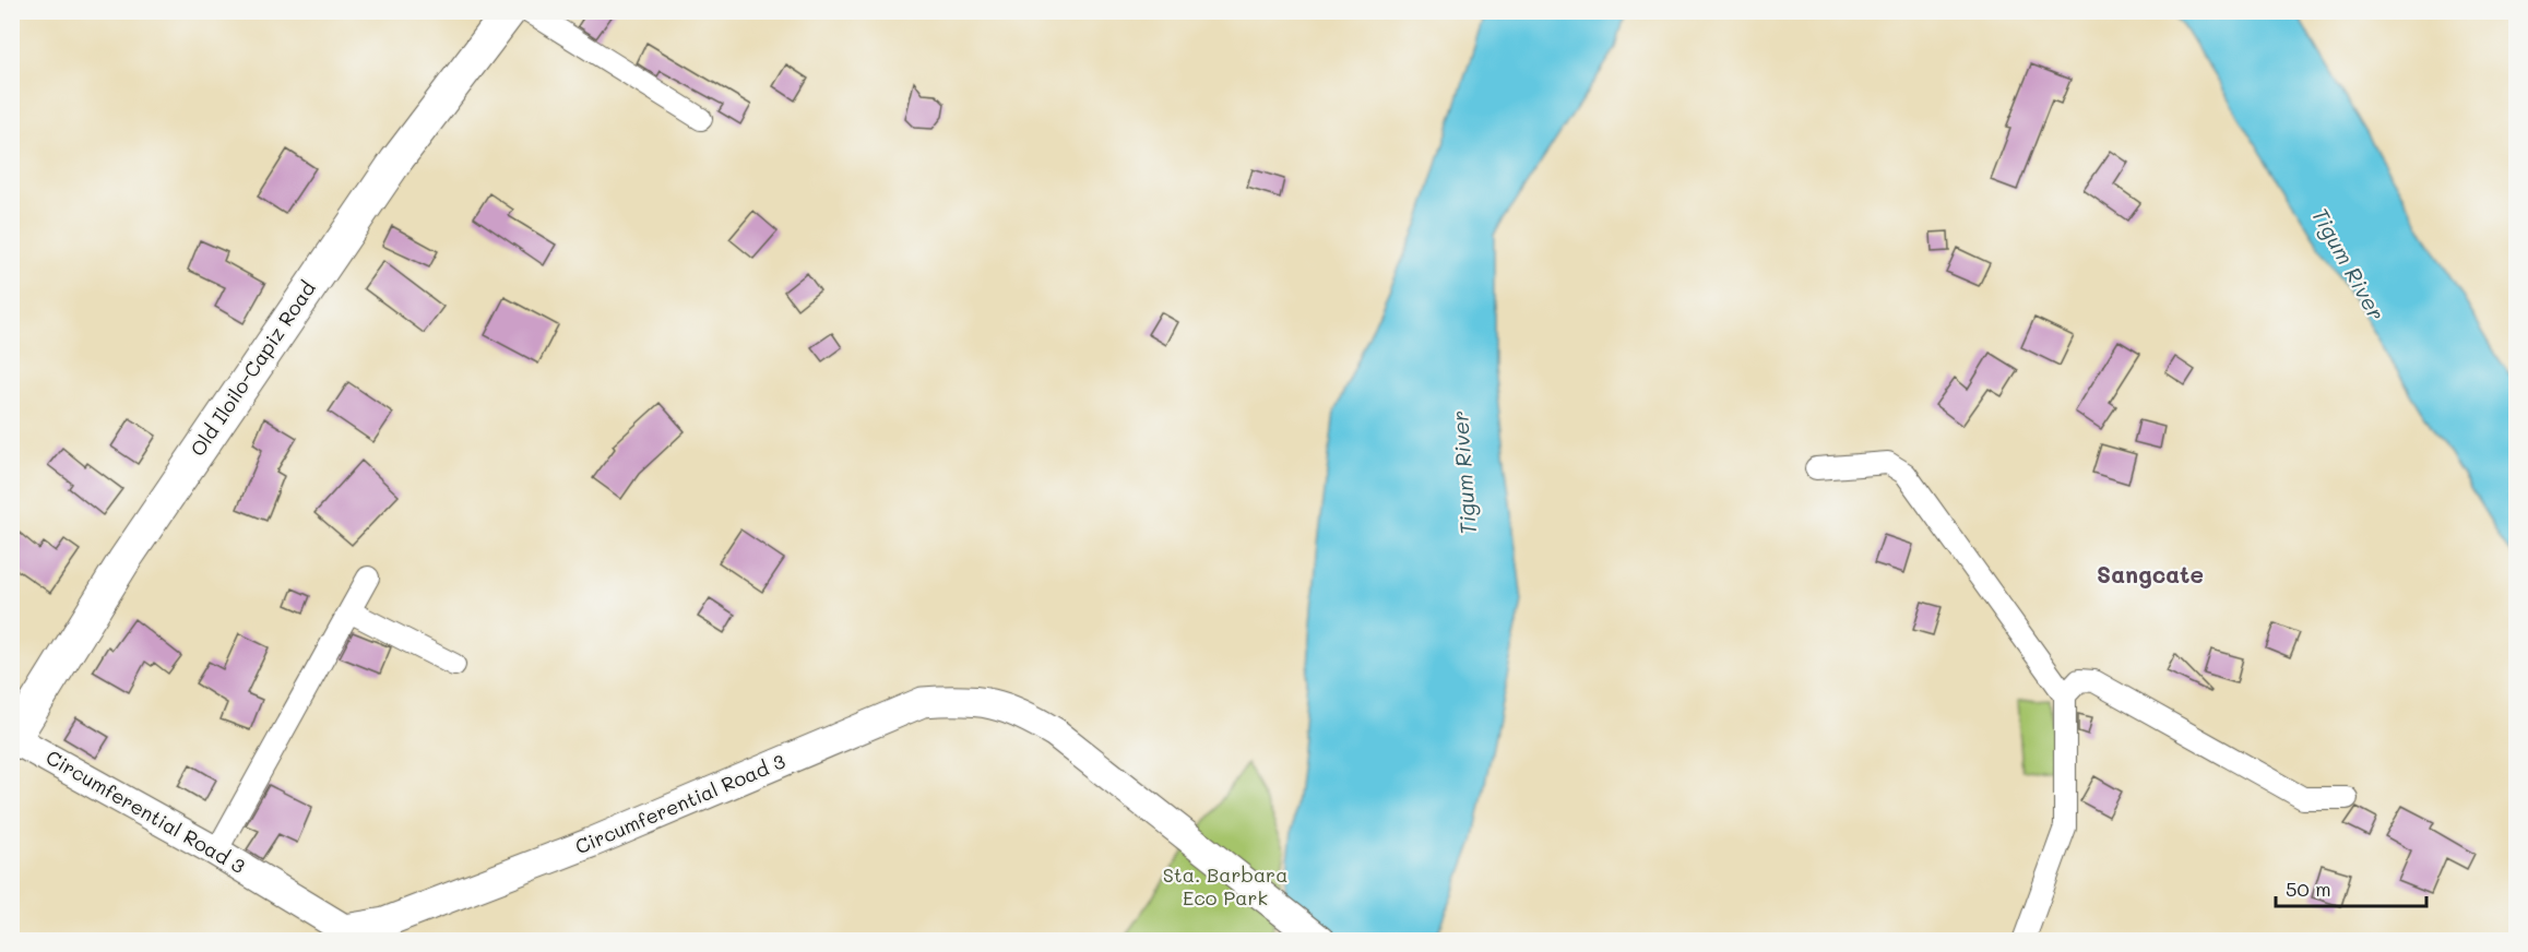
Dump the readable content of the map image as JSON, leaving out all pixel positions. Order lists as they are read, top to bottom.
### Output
{
  "streets": {
    "main road": ["Old Iloilo-Capiz Road", "Circumferential Road 3"]
  },
  "crossings": [
    ["Old Iloilo-Capiz Road", "Circumferential Road 3"]
  ],
  "districts": ["Sangcate"],
  "water": ["Tigum River"],
  "parks": ["Sta. Barbara Eco Park"],
  "scale_bar": "50 m"
}
